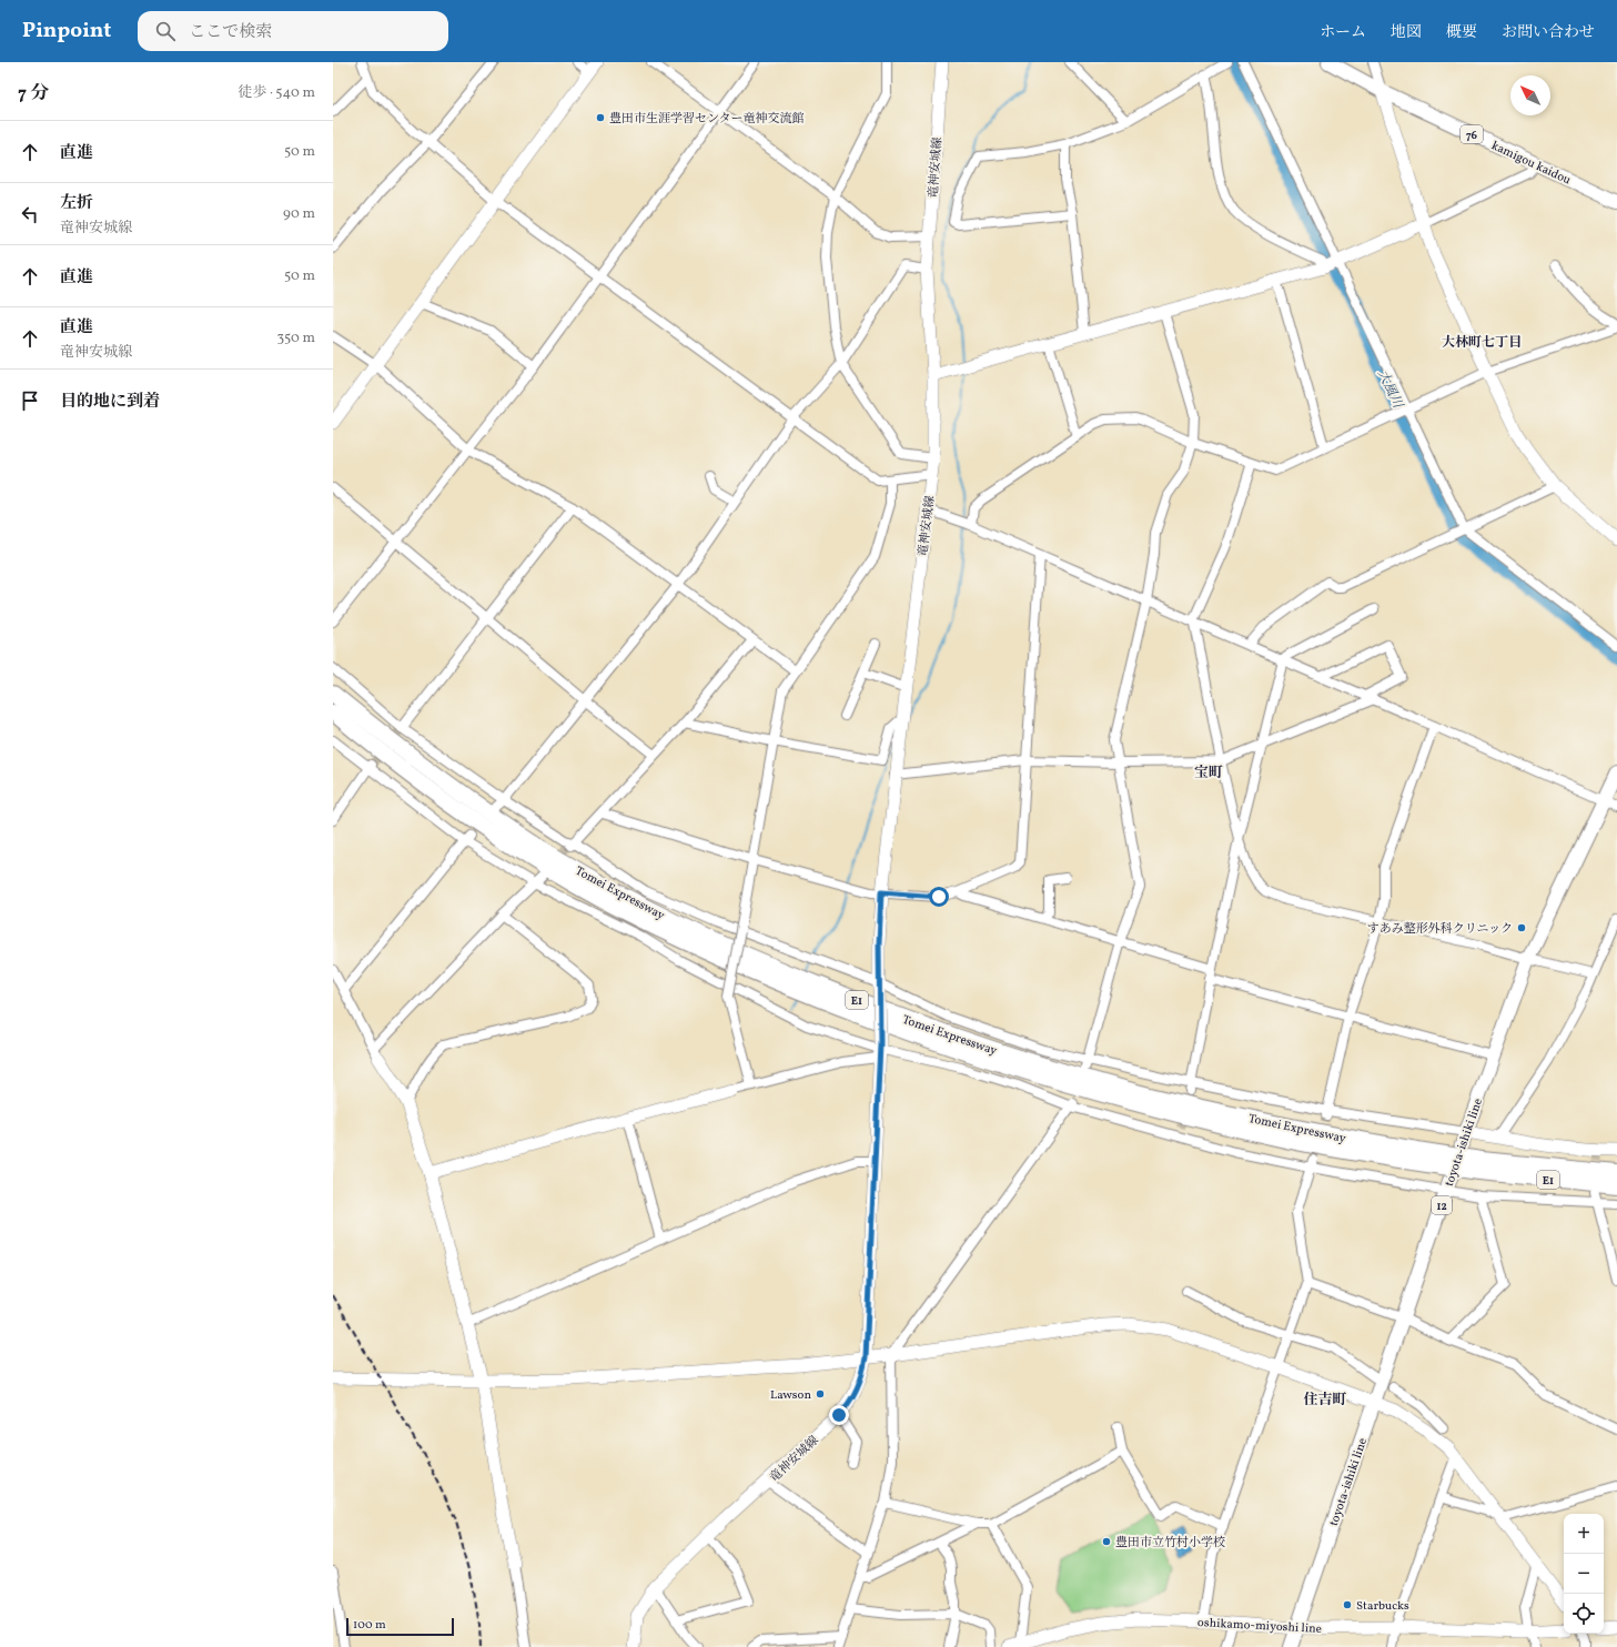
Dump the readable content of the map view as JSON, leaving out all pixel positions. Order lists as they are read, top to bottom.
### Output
{
  "streets": {
    "highway": ["Tomei Expressway", "E1"],
    "main road": [
      "76",
      "kamigou kaidou",
      "toyota-ishiki line",
      "12"
    ],
    "street": ["竜神安城線", "oshikamo-miyoshi line"]
  },
  "crossings": [
    ["toyota-ishiki line", "oshikamo-miyoshi line"]
  ],
  "districts": ["大林町七丁目", "宝町", "住吉町"],
  "water": ["大風川"],
  "places": [
    "豊田市生涯学習センター竜神交流館",
    "すあみ整形外科クリニック",
    "Lawson",
    "豊田市立竹村小学校",
    "Starbucks"
  ],
  "scale_bar": "100 m",
  "north": "top left",
  "page": {
    "header": "Pinpoint",
    "search": "ここで検索",
    "nav": [
      "ホーム",
      "地図",
      "概要",
      "お問い合わせ"
    ],
    "heading": ["7 分", "徒歩 · 540 m"],
    "list": [
      ["直進", "50 m"],
      ["左折", "竜神安城線", "90 m"],
      ["直進", "50 m"],
      ["直進", "竜神安城線", "350 m"],
      "目的地に到着"
    ],
    "map_buttons": ["+", "−"],
    "scale": "100 m"
  }
}
